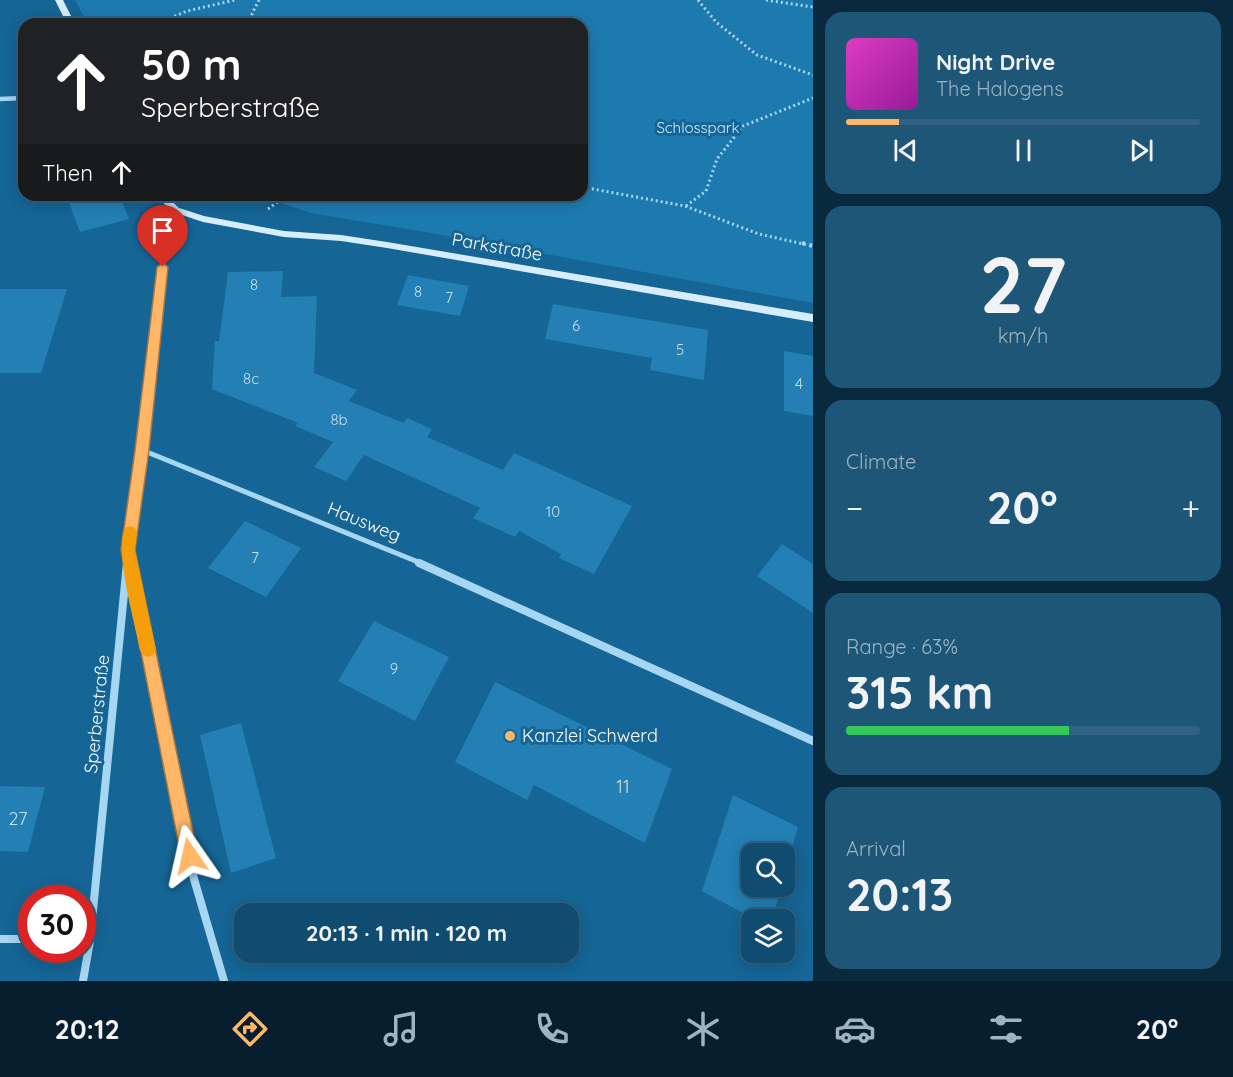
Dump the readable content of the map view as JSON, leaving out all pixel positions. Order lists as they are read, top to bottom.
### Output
{
  "streets": {
    "street": ["Parkstraße", "Hausweg", "Sperberstraße"]
  },
  "crossings": [
    ["Hausweg", "Sperberstraße"]
  ],
  "parks": ["Schlosspark"],
  "places": ["Kanzlei Schwerd"],
  "house_numbers": [
    "8",
    "8",
    "7",
    "6",
    "5",
    "8c",
    "4",
    "8b",
    "10",
    "7",
    "9",
    "11",
    "27"
  ],
  "page": {
    "turn": ["50 m", "Sperberstraße"],
    "song": ["Night Drive", "The Halogens"],
    "then": "Then",
    "tile": [
      ["27", "km/h"],
      "Climate",
      ["Range · 63%", "315 km"],
      ["Arrival", "20:13"]
    ],
    "heat": ["−", "20°", "+"],
    "limit": "30",
    "trip": "20:13 · 1 min · 120 m",
    "tabs": ["20:12", "20°"]
  }
}
